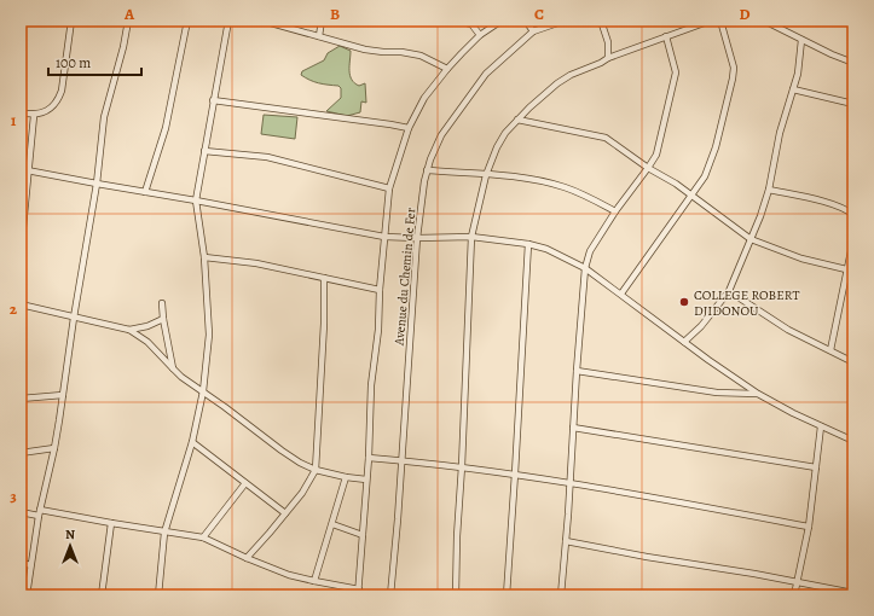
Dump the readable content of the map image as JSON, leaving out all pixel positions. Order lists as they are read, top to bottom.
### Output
{
  "streets": {
    "street": ["Avenue du Chemin de Fer"]
  },
  "places": ["COLLEGE ROBERT DJIDONOU"],
  "scale_bar": "100 m",
  "north": "top",
  "grid": {
    "columns": [
      "A",
      "B",
      "C",
      "D"
    ],
    "rows": ["1", "2", "3"]
  }
}
